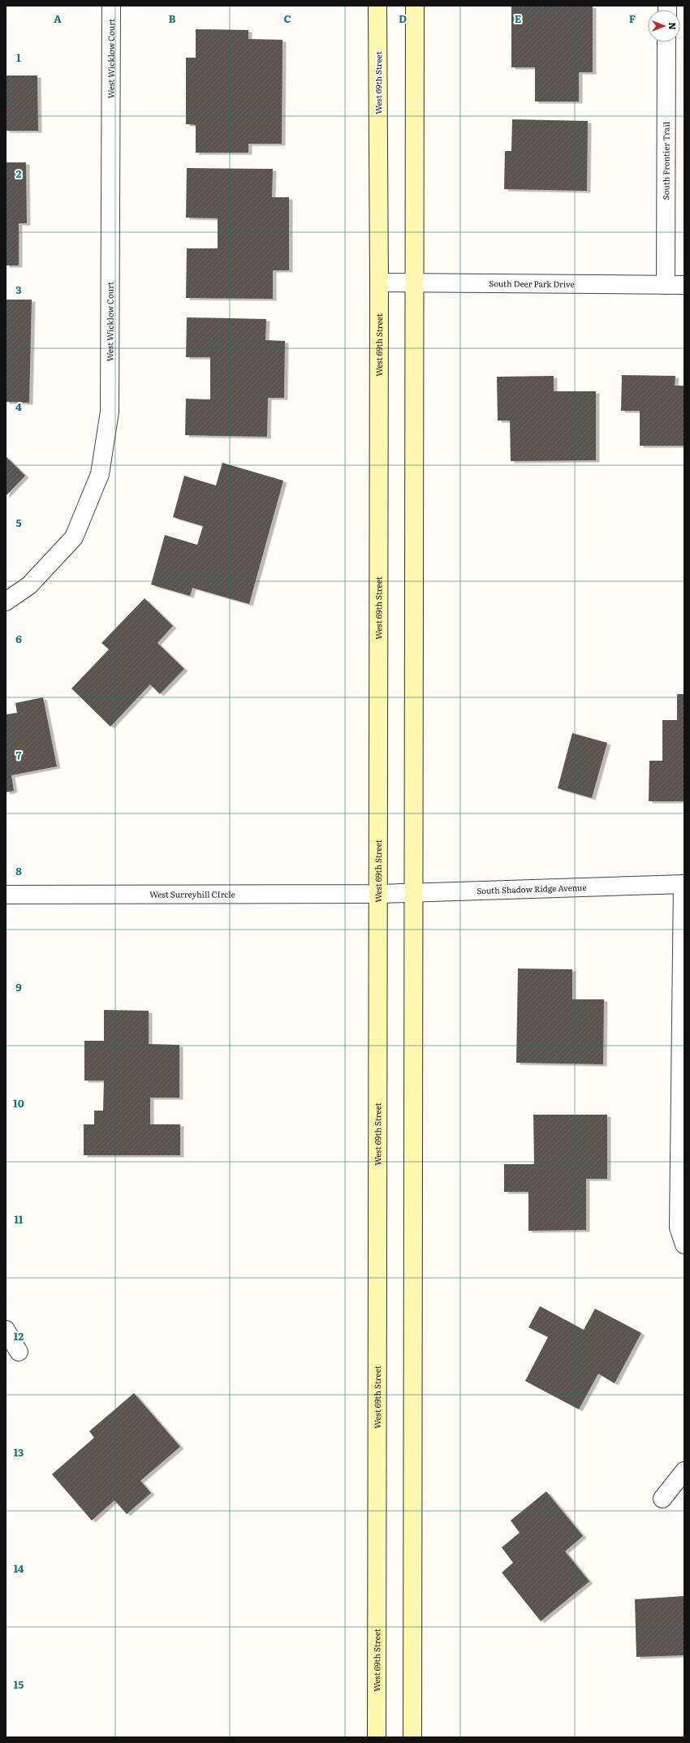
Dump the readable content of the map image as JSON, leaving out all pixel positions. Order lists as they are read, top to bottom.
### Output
{
  "streets": {
    "main road": ["West 69th Street"],
    "street": [
      "West Wicklow Court",
      "South Frontier Trail",
      "South Deer Park Drive",
      "South Shadow Ridge Avenue",
      "West Surreyhill CIrcle"
    ]
  },
  "crossings": [
    ["West 69th Street", "South Deer Park Drive"],
    ["West 69th Street", "South Shadow Ridge Avenue"],
    ["West 69th Street", "West Surreyhill CIrcle"],
    ["South Frontier Trail", "South Deer Park Drive"],
    ["South Shadow Ridge Avenue", "West Surreyhill CIrcle"]
  ],
  "north": "right",
  "grid": {
    "columns": [
      "A",
      "B",
      "C",
      "D",
      "E",
      "F"
    ],
    "rows": [
      "1",
      "2",
      "3",
      "4",
      "5",
      "6",
      "7",
      "8",
      "9",
      "10",
      "11",
      "12",
      "13",
      "14",
      "15"
    ]
  }
}
